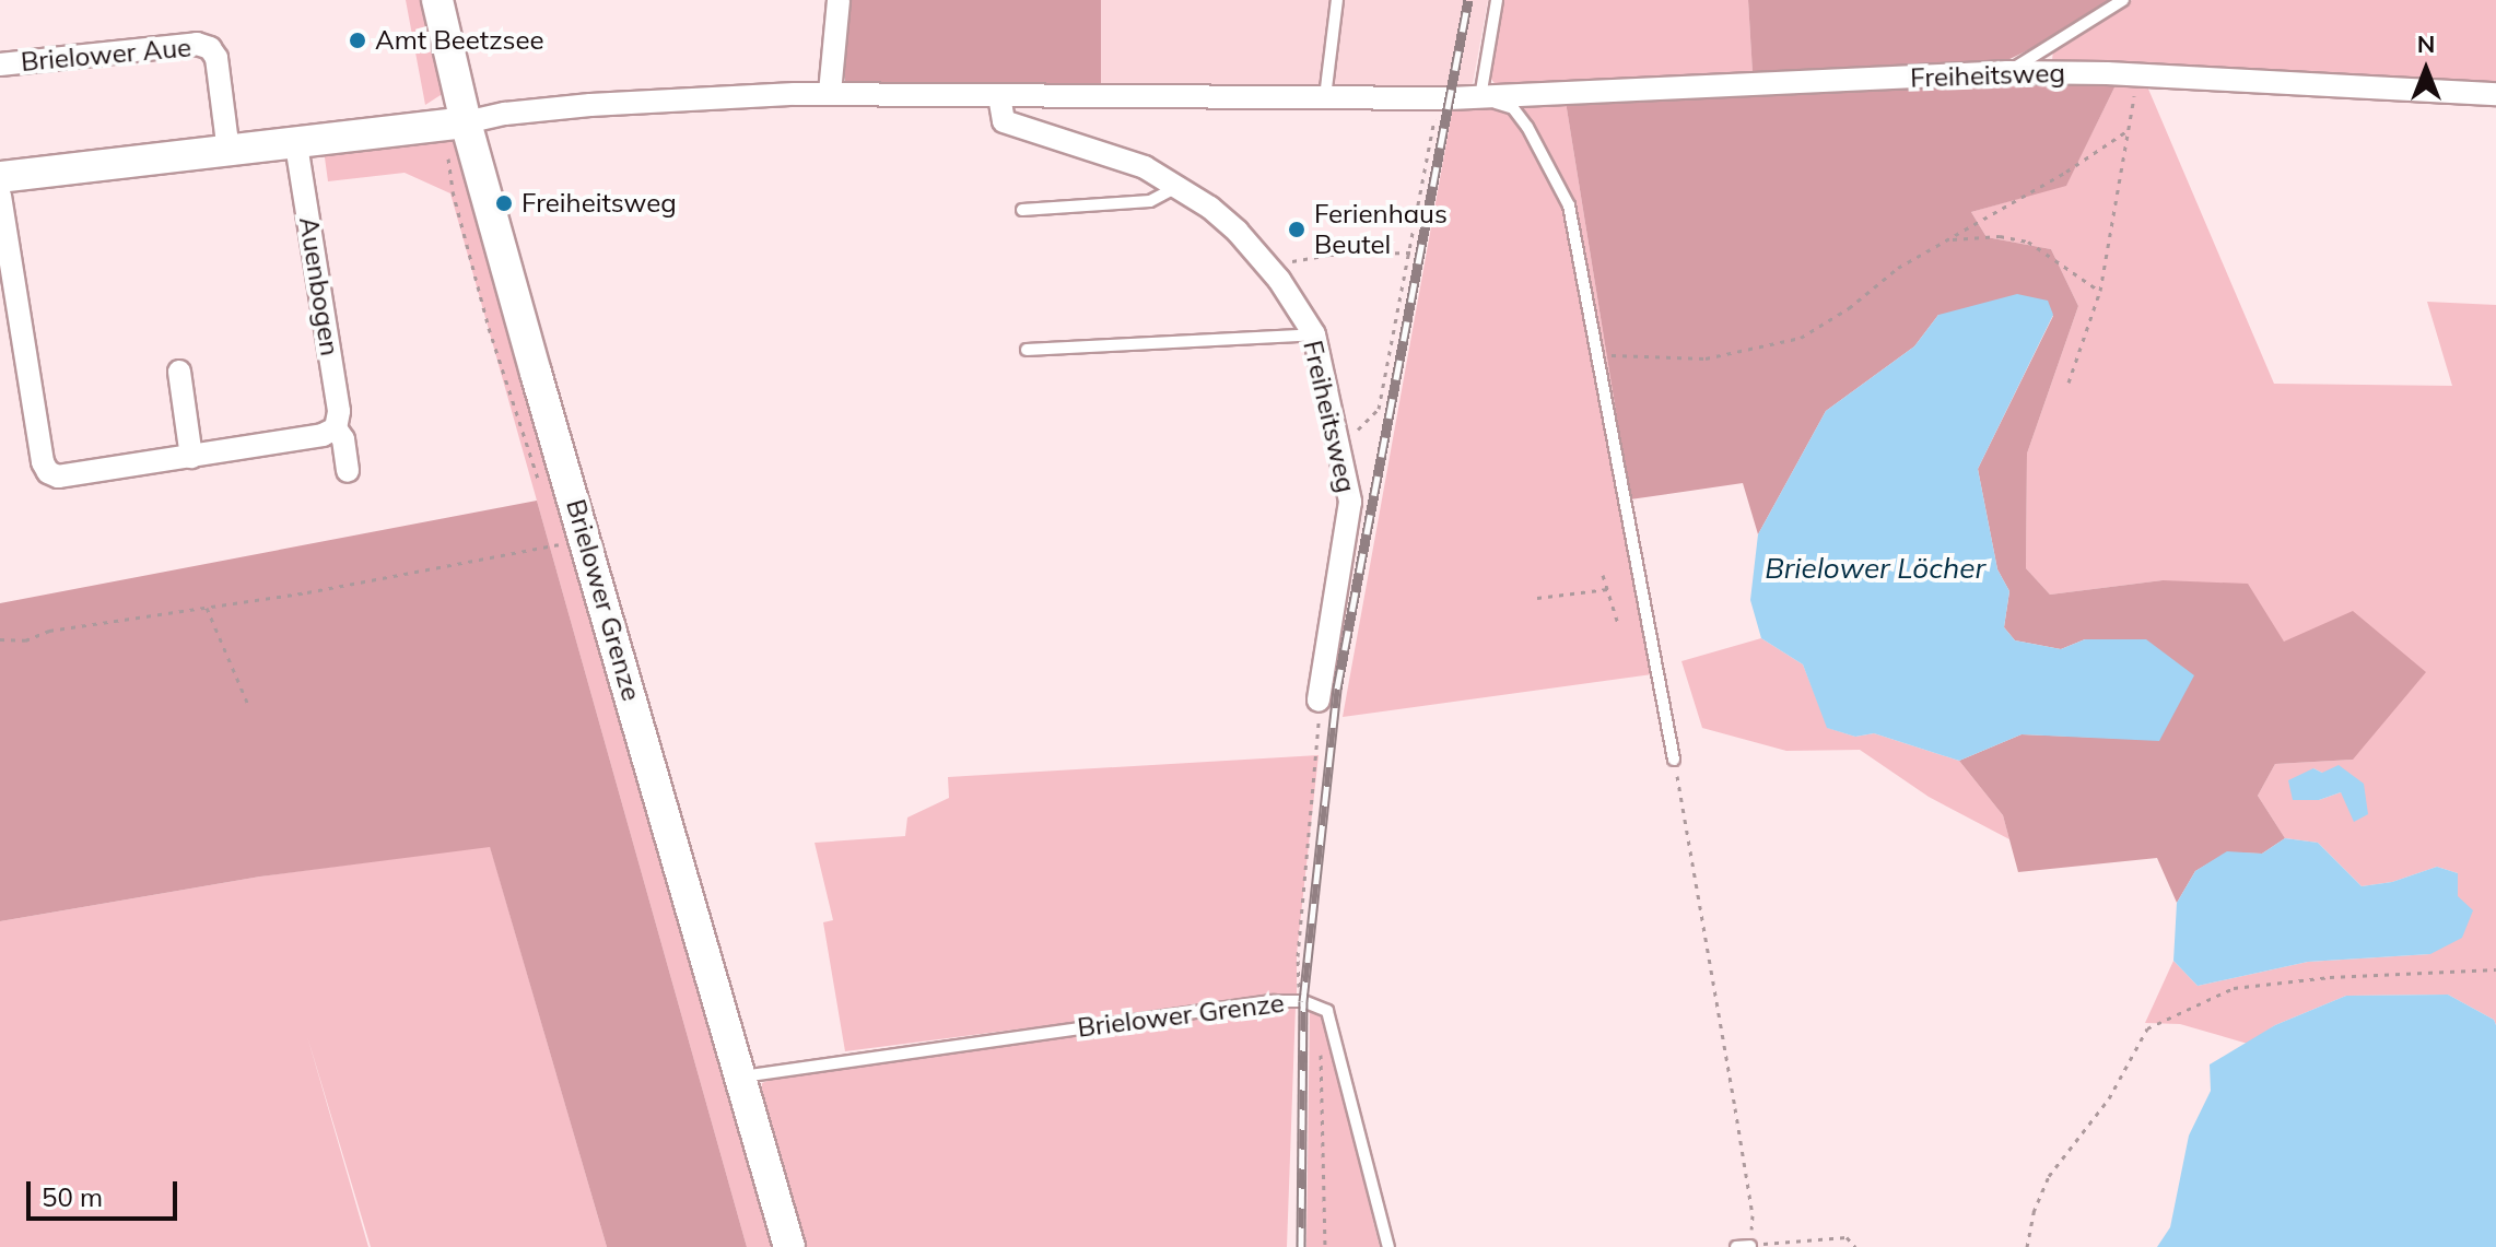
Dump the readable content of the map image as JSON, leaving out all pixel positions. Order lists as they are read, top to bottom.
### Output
{
  "streets": {
    "main road": ["Brielower Grenze"],
    "street": ["Brielower Aue", "Freiheitsweg", "Auenbogen"]
  },
  "crossings": [
    ["Freiheitsweg", "Brielower Grenze"]
  ],
  "water": ["Brielower Löcher"],
  "places": ["Amt Beetzsee", "Freiheitsweg", "Ferienhaus Beutel"],
  "scale_bar": "50 m",
  "north": "top"
}
